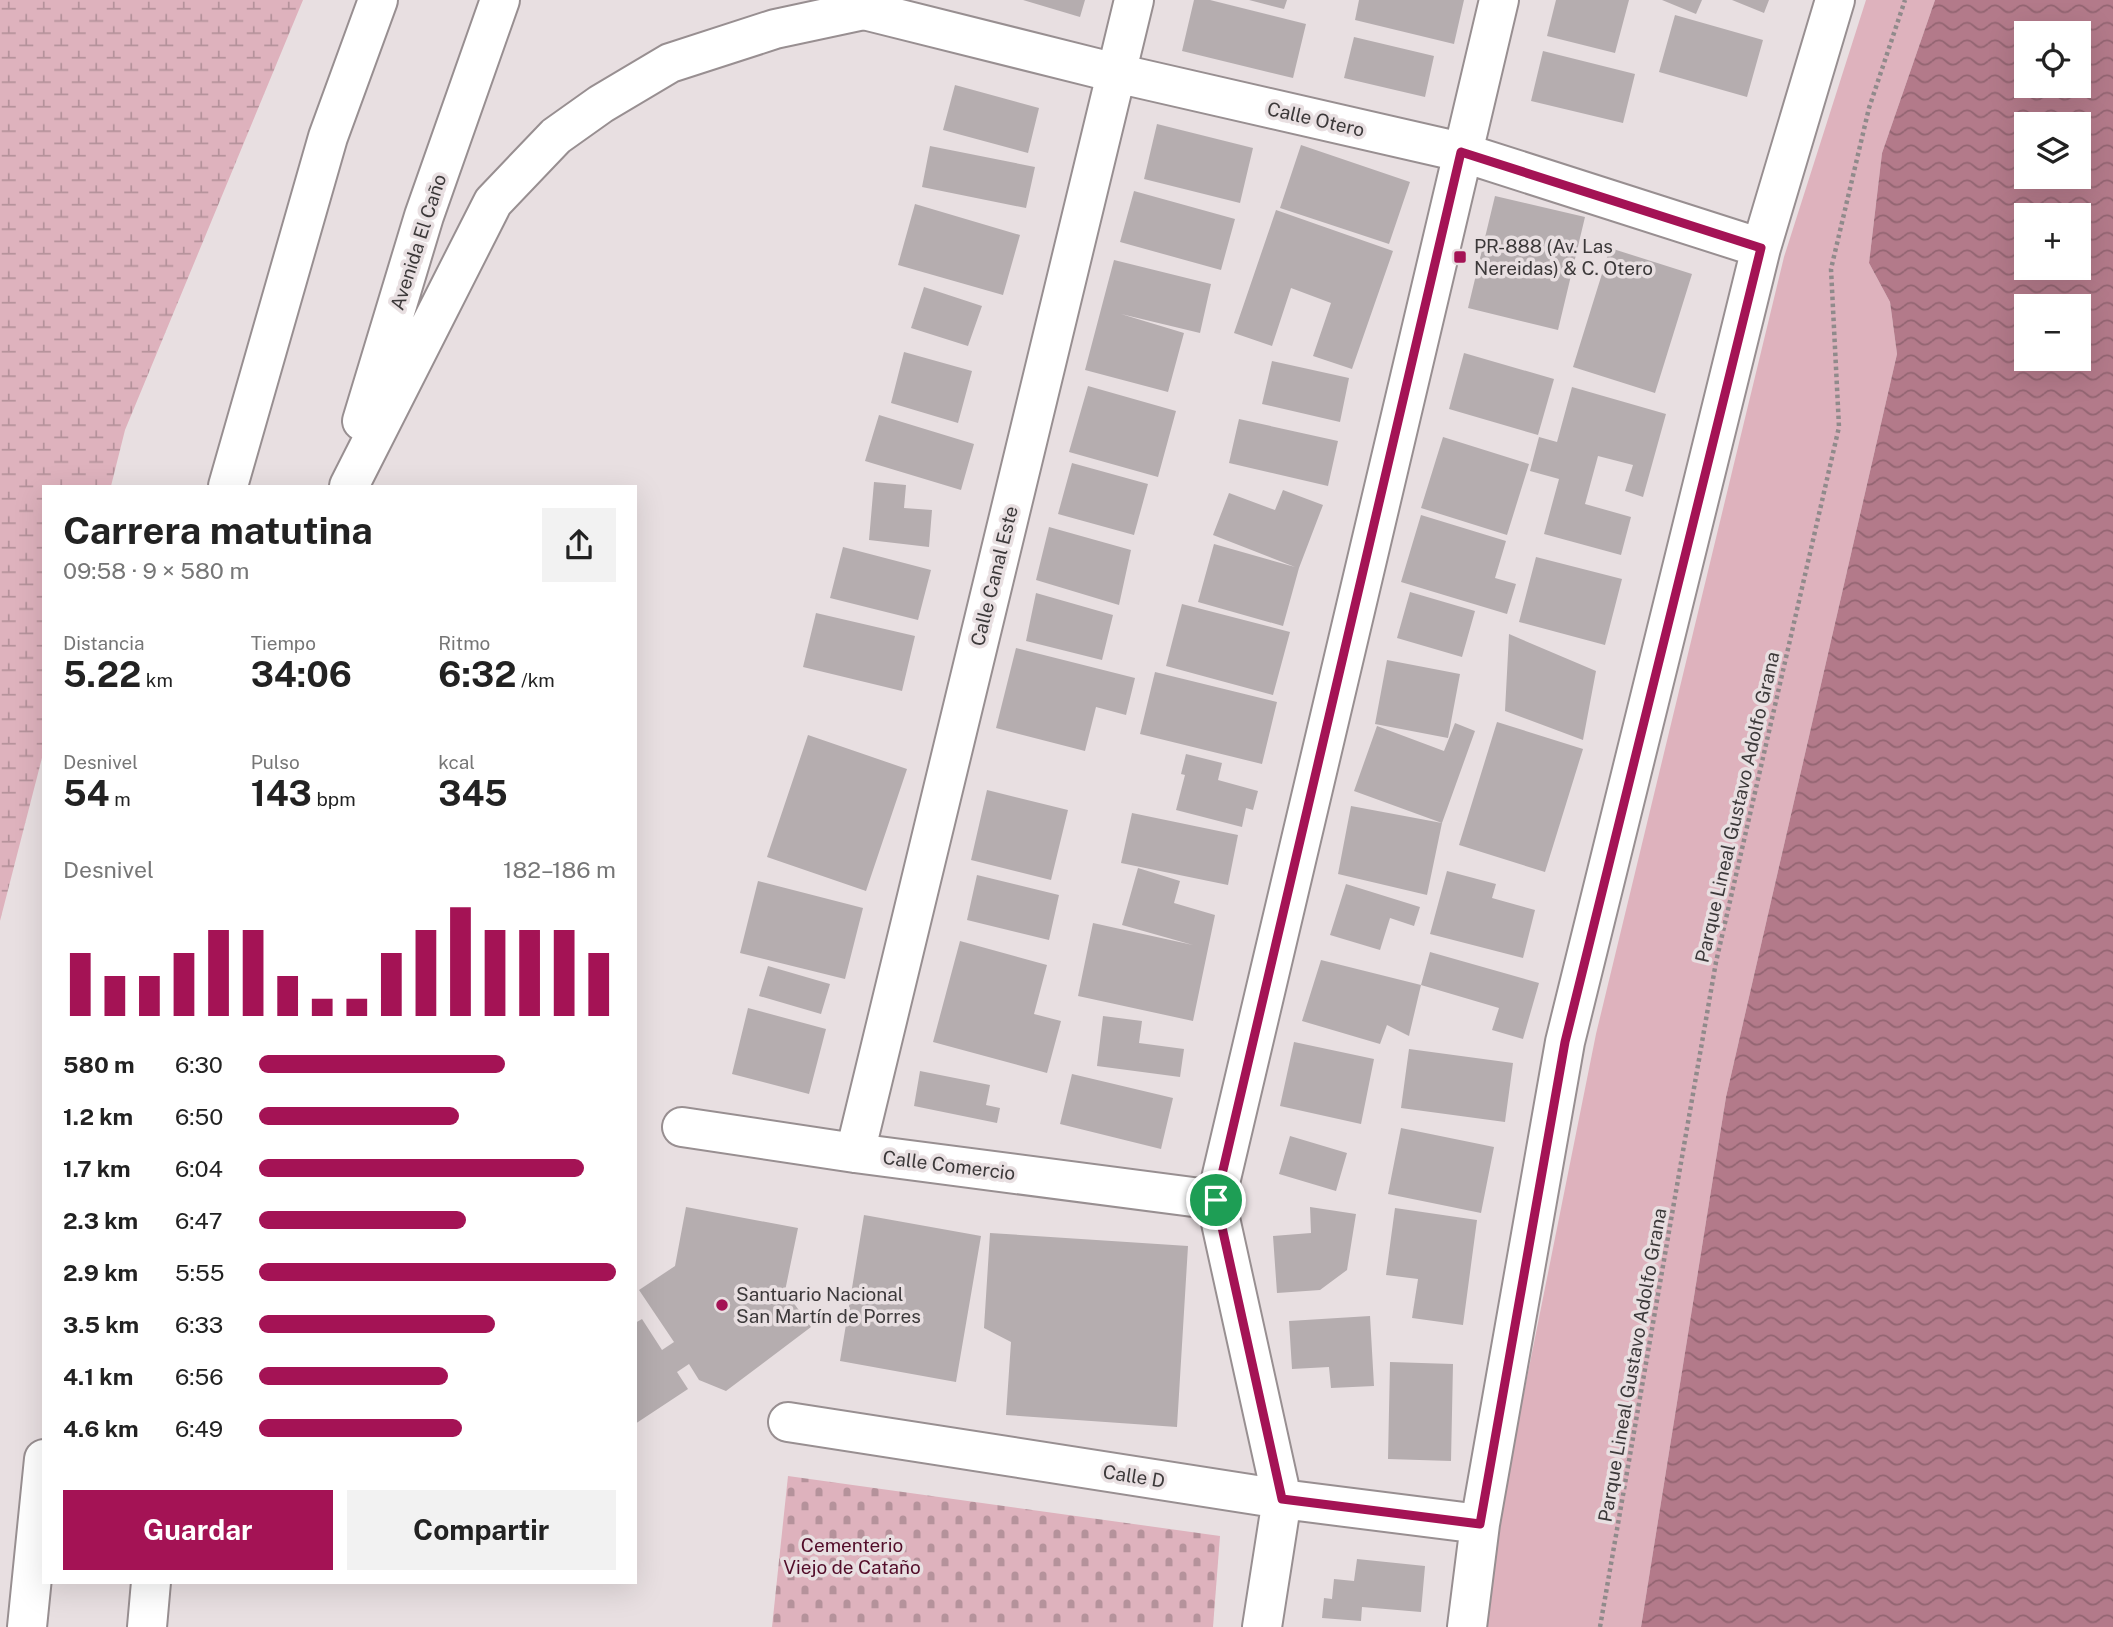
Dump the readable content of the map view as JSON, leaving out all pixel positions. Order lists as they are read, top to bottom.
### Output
{
  "streets": {
    "main road": [
      "Calle Otero",
      "Avenida El Caño",
      "Calle Canal Este",
      "Calle Comercio",
      "Calle D"
    ],
    "path": ["Parque Lineal Gustavo Adolfo Grana"]
  },
  "crossings": [
    ["Calle Otero", "Calle Canal Este"],
    ["Calle Canal Este", "Calle Comercio"]
  ],
  "parks": ["Cementerio Viejo de Cataño"],
  "places": {
    "transit": ["PR-888 (Av. Las Nereidas) & C. Otero"],
    "other": ["Santuario Nacional San Martín de Porres"]
  },
  "page": {
    "map_buttons": ["+", "−"],
    "heading": ["Carrera matutina", "09:58 · 9 × 580 m"],
    "stats": [
      ["Distancia", "5.22 km"],
      ["Tiempo", "34:06"],
      ["Ritmo", "6:32 /km"],
      ["Desnivel", "54 m"],
      ["Pulso", "143 bpm"],
      ["kcal", "345"]
    ],
    "chart": ["Desnivel", "182–186 m"],
    "list": [
      {
        "name": "580 m",
        "note": "6:30"
      },
      {
        "name": "1.2 km",
        "note": "6:50"
      },
      {
        "name": "1.7 km",
        "note": "6:04"
      },
      {
        "name": "2.3 km",
        "note": "6:47"
      },
      {
        "name": "2.9 km",
        "note": "5:55"
      },
      {
        "name": "3.5 km",
        "note": "6:33"
      },
      {
        "name": "4.1 km",
        "note": "6:56"
      },
      {
        "name": "4.6 km",
        "note": "6:49"
      }
    ],
    "buttons": ["Guardar", "Compartir"]
  }
}
